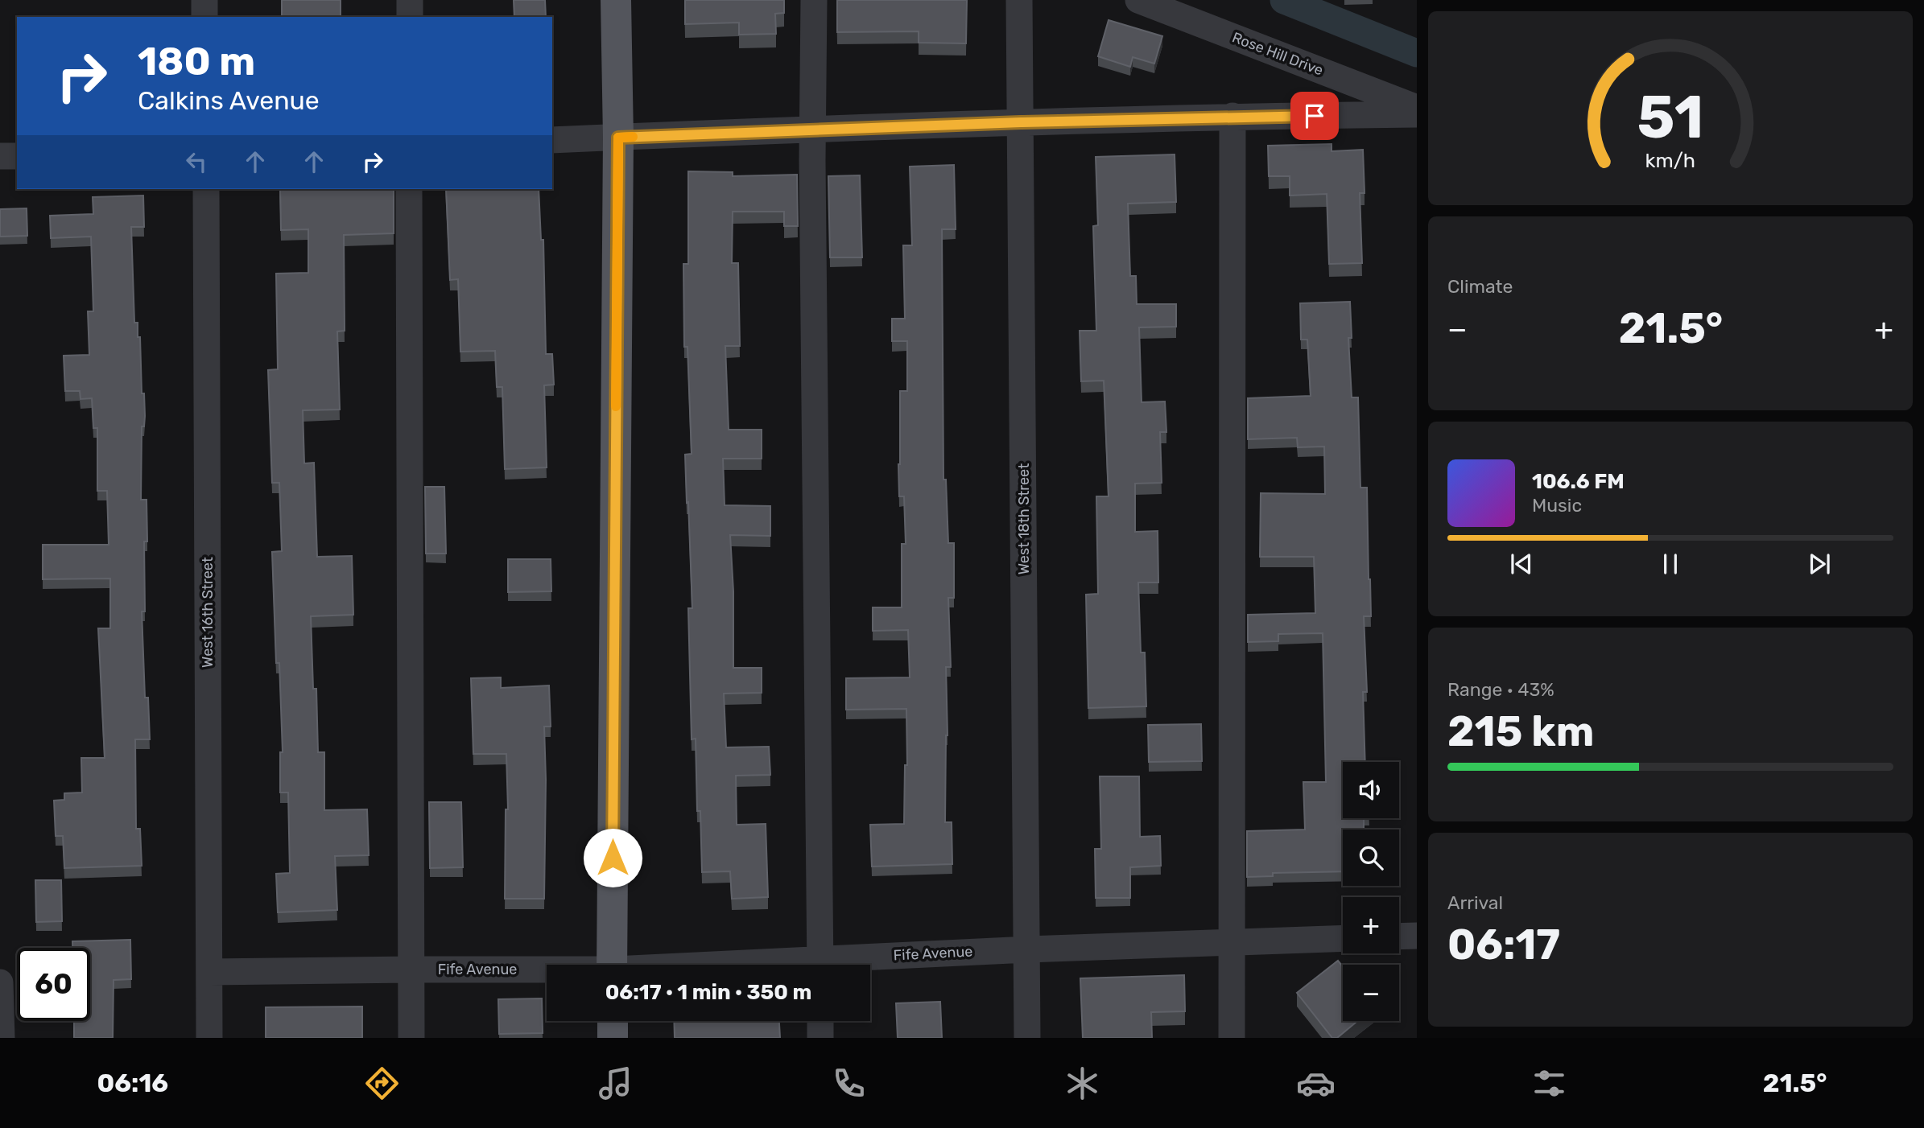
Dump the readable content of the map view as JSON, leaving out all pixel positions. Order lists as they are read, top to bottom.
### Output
{
  "streets": {
    "street": [
      "Rose Hill Drive",
      "West 18th Street",
      "West 16th Street",
      "Fife Avenue"
    ]
  },
  "crossings": [
    ["West 18th Street", "Fife Avenue"],
    ["West 16th Street", "Fife Avenue"]
  ],
  "page": {
    "turn": ["180 m", "Calkins Avenue"],
    "tile": [
      "Climate",
      ["Range · 43%", "215 km"],
      ["Arrival", "06:17"]
    ],
    "heat": ["−", "21.5°", "+"],
    "song": ["106.6 FM", "Music"],
    "map_buttons": ["+", "−"],
    "limit": "60",
    "trip": "06:17 · 1 min · 350 m",
    "tabs": ["06:16", "21.5°"],
    "gauge": ["51", "km/h"]
  }
}
